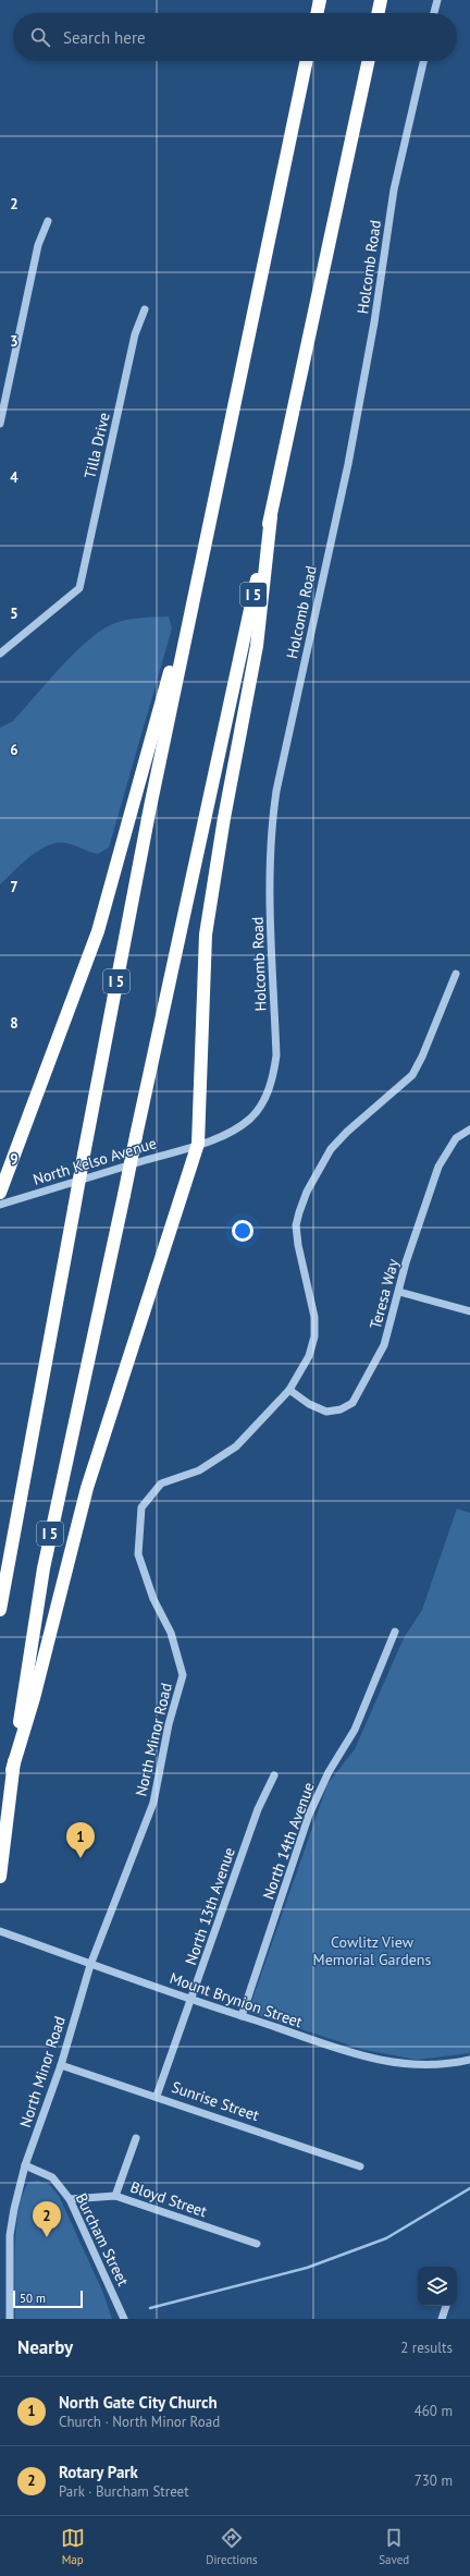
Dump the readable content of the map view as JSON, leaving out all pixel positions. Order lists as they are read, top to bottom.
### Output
{
  "streets": {
    "highway": ["I 5"],
    "street": [
      "Holcomb Road",
      "Tilla Drive",
      "North Kelso Avenue",
      "Teresa Way",
      "North Minor Road",
      "North 14th Avenue",
      "North 13th Avenue",
      "Mount Brynion Street",
      "Sunrise Street",
      "Bloyd Street",
      "Burcham Street"
    ]
  },
  "crossings": [
    ["Holcomb Road", "North Kelso Avenue"],
    ["Teresa Way", "North Minor Road"],
    ["North Minor Road", "Mount Brynion Street"],
    ["North Minor Road", "Sunrise Street"],
    ["North Minor Road", "Burcham Street"],
    ["North 14th Avenue", "Mount Brynion Street"],
    ["North 13th Avenue", "Mount Brynion Street"],
    ["North 13th Avenue", "Sunrise Street"],
    ["Bloyd Street", "Burcham Street"]
  ],
  "parks": ["Cowlitz View Memorial Gardens"],
  "scale_bar": "50 m",
  "page": {
    "search": "Search here",
    "pins": ["1", "2"],
    "scale": "50 m",
    "heading": ["Nearby", "2 results"],
    "list": [
      {
        "mark": "1",
        "name": "North Gate City Church",
        "note": "Church · North Minor Road",
        "value": "460 m"
      },
      {
        "mark": "2",
        "name": "Rotary Park",
        "note": "Park · Burcham Street",
        "value": "730 m"
      }
    ],
    "nav": ["Map", "Directions", "Saved"]
  },
  "grid": {
    "rows": [
      "2",
      "3",
      "4",
      "5",
      "6",
      "7",
      "8",
      "9"
    ]
  }
}
